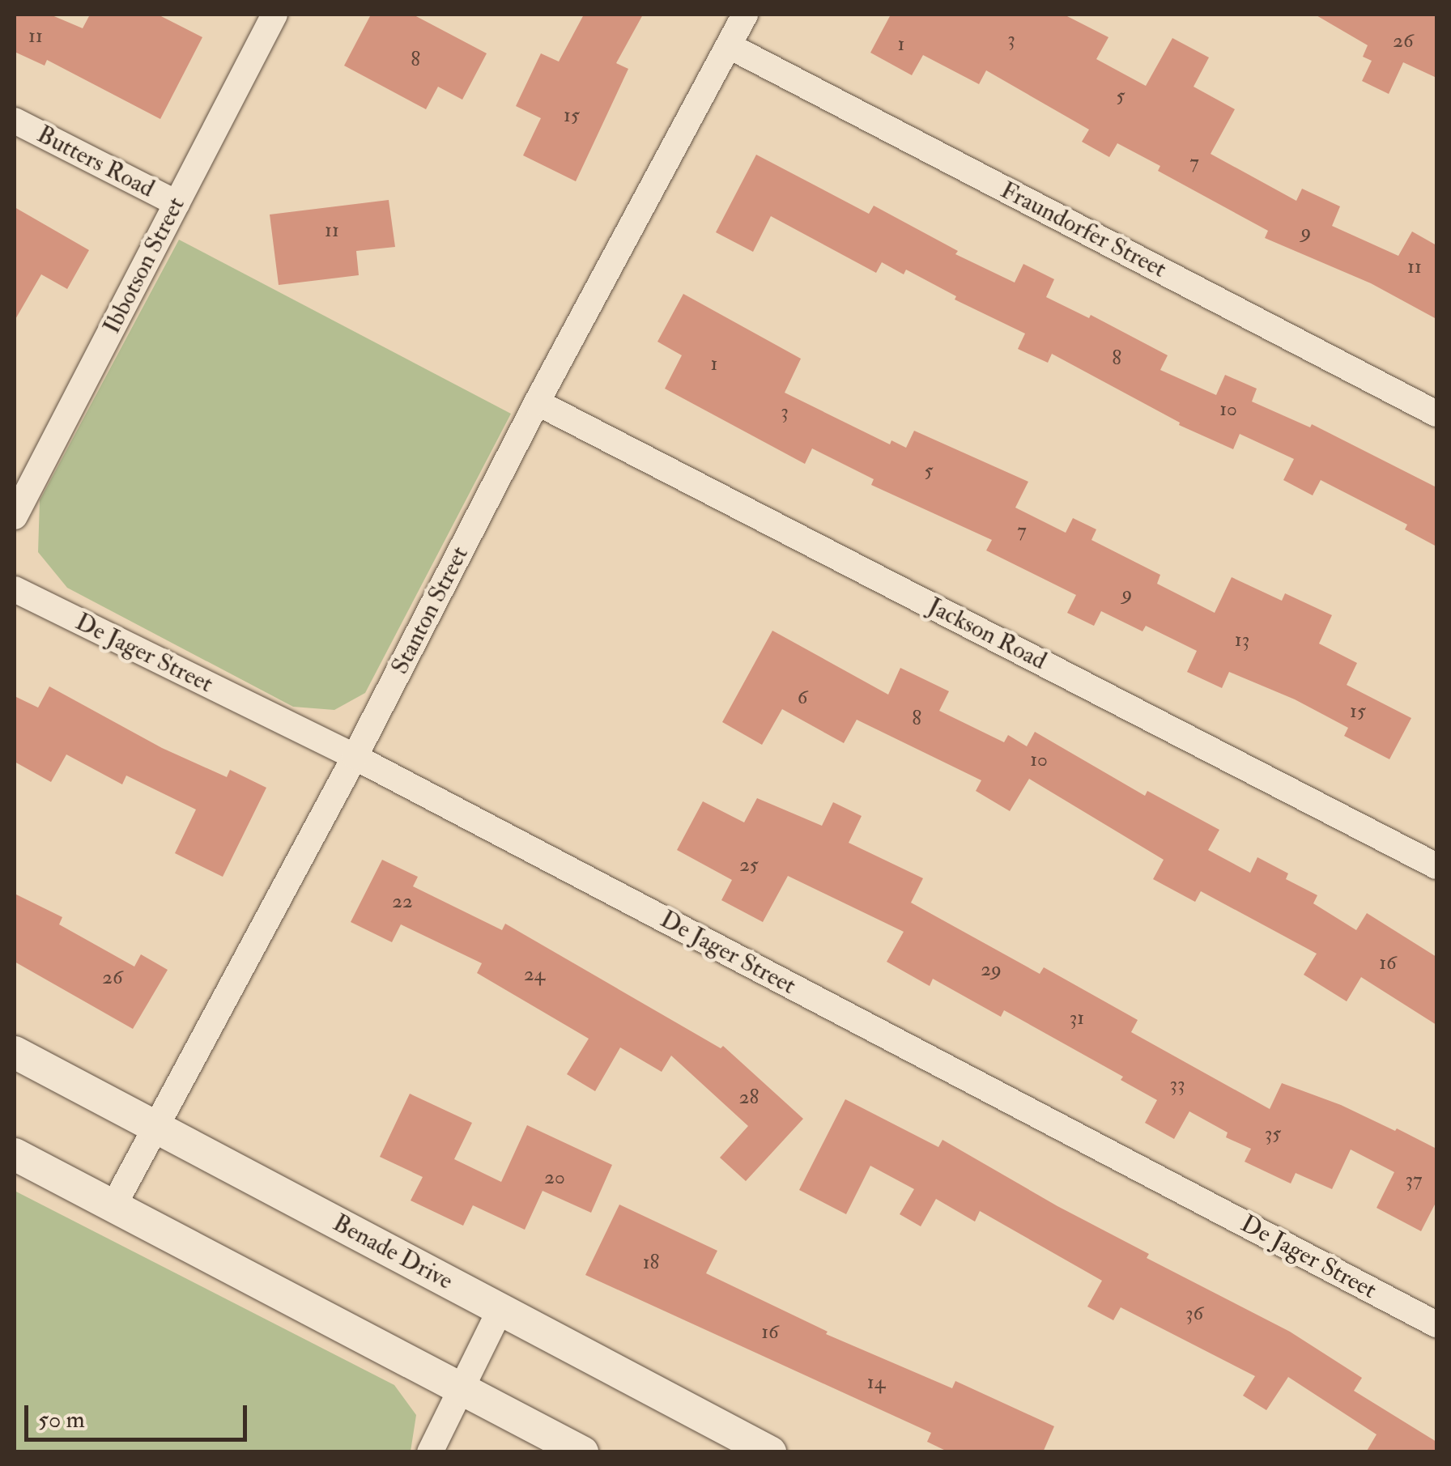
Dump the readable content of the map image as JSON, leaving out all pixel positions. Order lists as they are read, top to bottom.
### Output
{
  "streets": {
    "street": [
      "Butters Road",
      "Fraundorfer Street",
      "Ibbotson Street",
      "Stanton Street",
      "Jackson Road",
      "De Jager Street",
      "Benade Drive"
    ]
  },
  "crossings": [
    ["Butters Road", "Ibbotson Street"],
    ["Fraundorfer Street", "Stanton Street"],
    ["Stanton Street", "Jackson Road"],
    ["Stanton Street", "De Jager Street"],
    ["Stanton Street", "Benade Drive"]
  ],
  "house_numbers": [
    "11",
    "3",
    "26",
    "1",
    "8",
    "5",
    "15",
    "7",
    "11",
    "9",
    "11",
    "8",
    "1",
    "10",
    "3",
    "5",
    "7",
    "9",
    "13",
    "6",
    "15",
    "8",
    "10",
    "25",
    "22",
    "16",
    "29",
    "24",
    "26",
    "31",
    "33",
    "28",
    "35",
    "20",
    "37",
    "18",
    "36",
    "16",
    "14"
  ],
  "scale_bar": "50 m"
}
